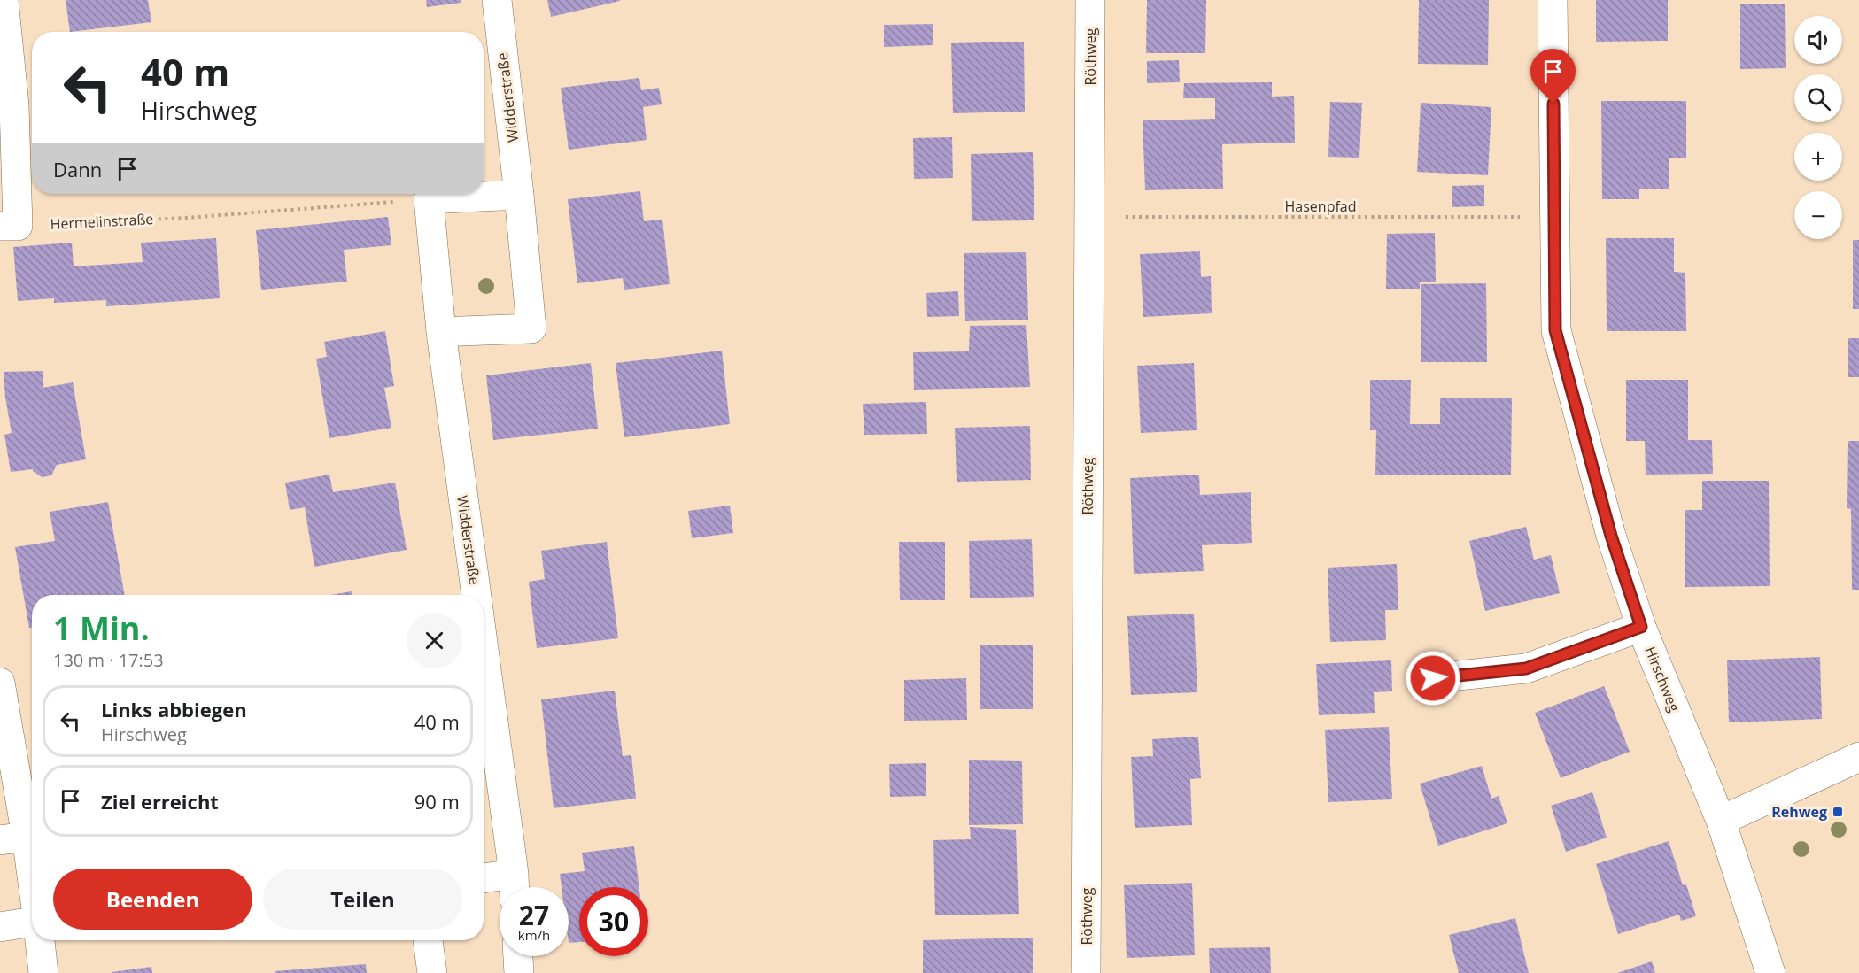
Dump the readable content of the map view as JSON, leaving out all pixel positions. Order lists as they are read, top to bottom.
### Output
{
  "streets": {
    "street": ["Röthweg", "Widderstraße", "Hirschweg"],
    "path": ["Hasenpfad", "Hermelinstraße"]
  },
  "crossings": [
    ["Widderstraße", "Hermelinstraße"]
  ],
  "places": {
    "transit": ["Rehweg"]
  },
  "page": {
    "map_buttons": ["+", "−"],
    "turn": ["40 m", "Hirschweg"],
    "then": "Dann",
    "heading": ["1 Min.", "130 m · 17:53"],
    "list": [
      {
        "name": "Links abbiegen",
        "note": "Hirschweg",
        "value": "40 m"
      },
      {
        "name": "Ziel erreicht",
        "value": "90 m"
      }
    ],
    "buttons": ["Beenden", "Teilen"],
    "speed": "27 km/h",
    "limit": "30"
  }
}
